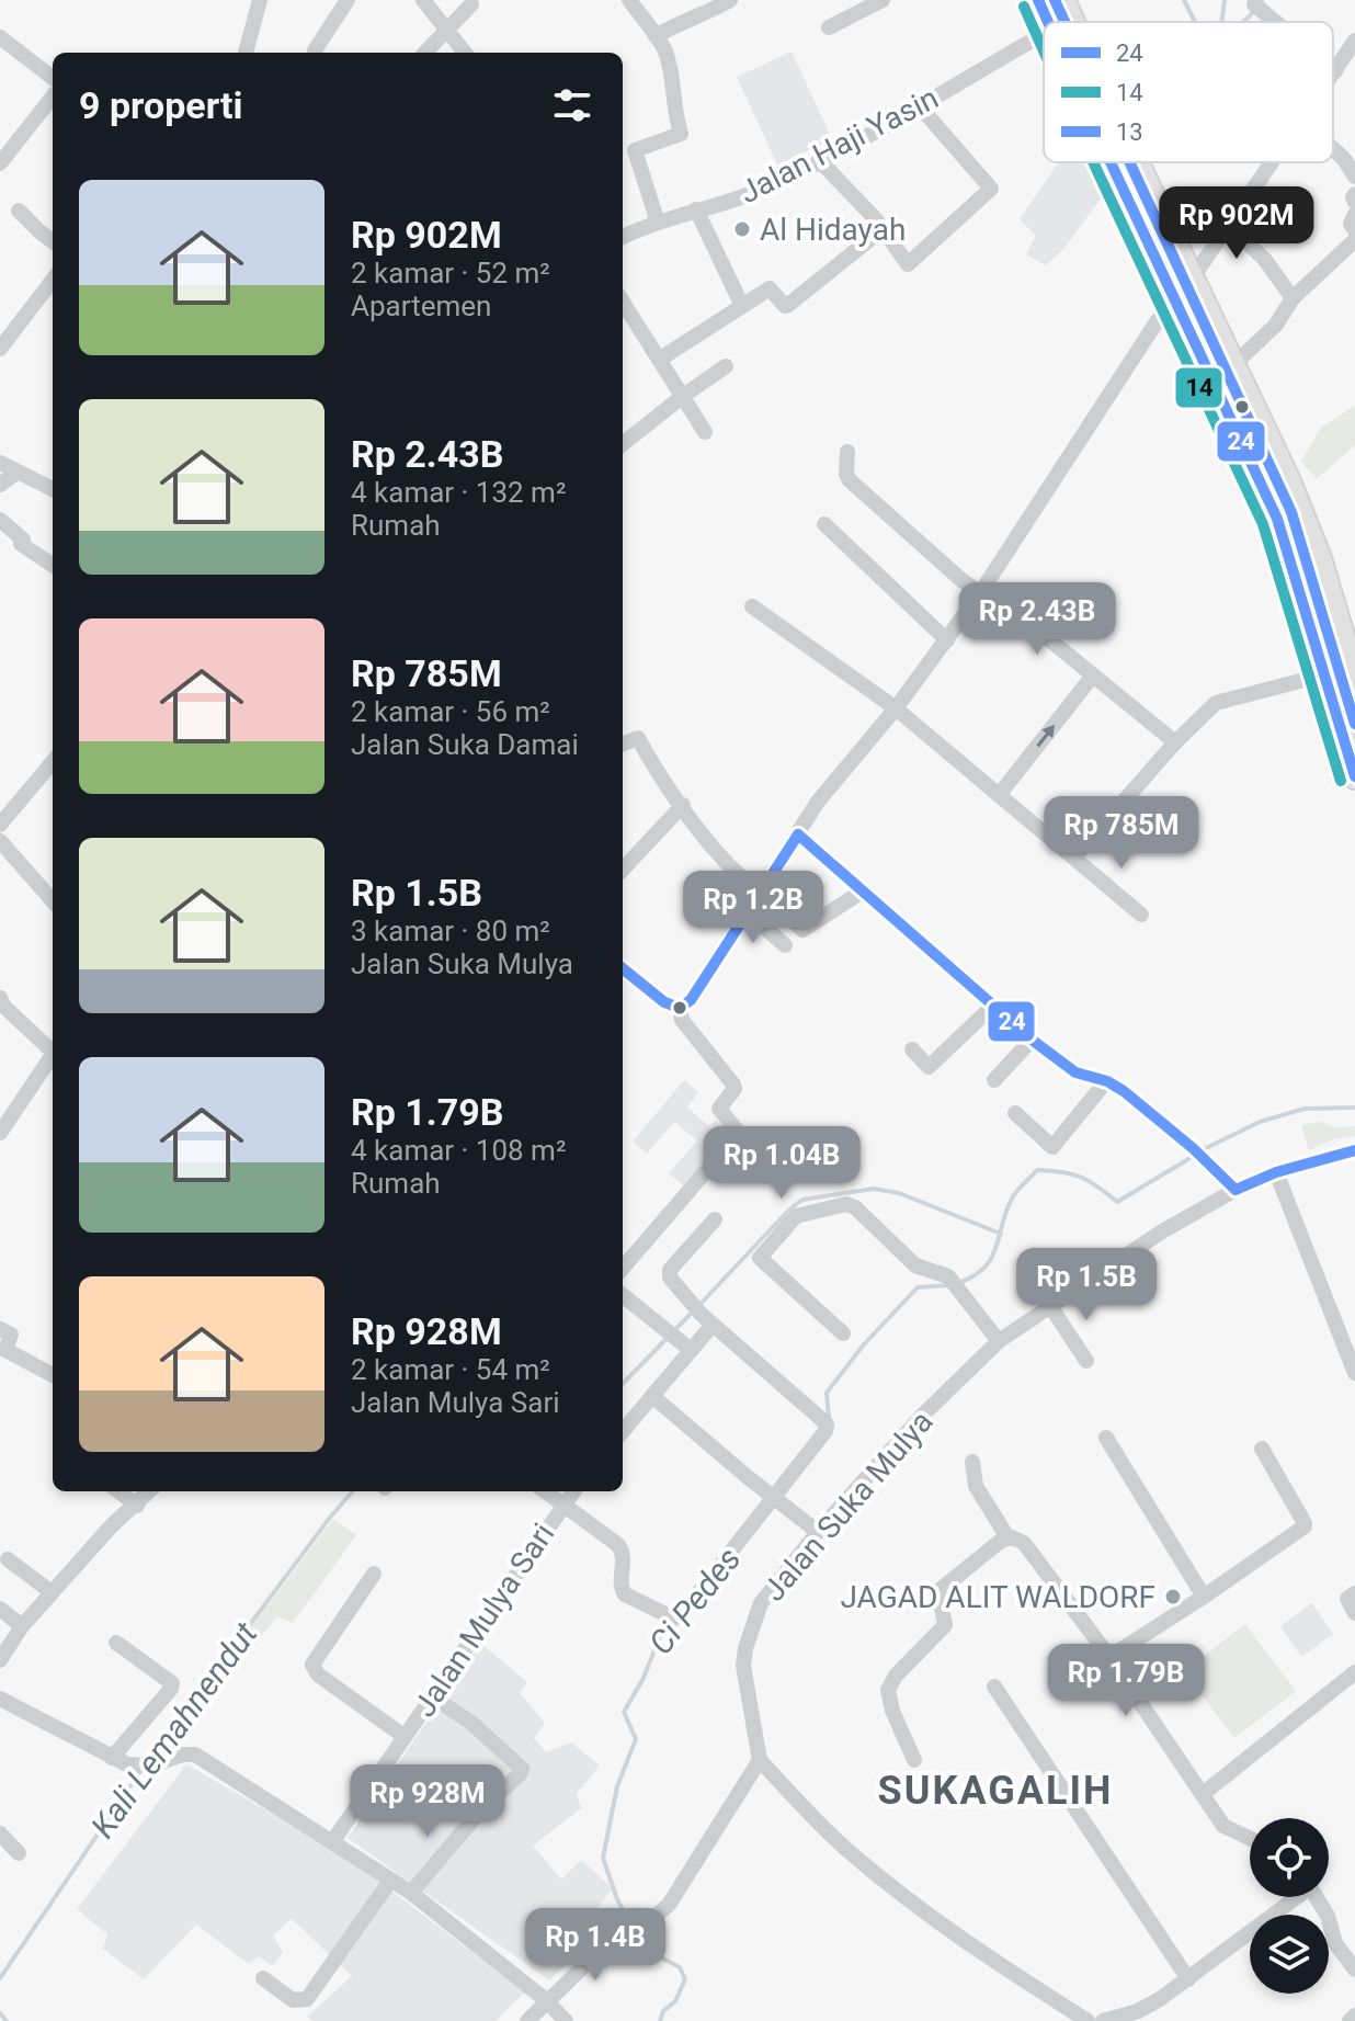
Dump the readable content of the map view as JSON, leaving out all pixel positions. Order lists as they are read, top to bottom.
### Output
{
  "streets": {
    "street": ["Jalan Haji Yasin", "Jalan Suka Mulya", "Jalan Mulya Sari"]
  },
  "districts": ["SUKAGALIH"],
  "water": ["Ci Pedes", "Kali Lemahnendut"],
  "places": ["Al Hidayah", "JAGAD ALIT WALDORF"],
  "lines": ["transit line 24", "transit line 13", "transit line 14"],
  "legend": ["24", "14", "13"],
  "page": {
    "heading": "9 properti",
    "list": [
      {
        "name": "Rp 902M",
        "note": "2 kamar · 52 m² · Apartemen"
      },
      {
        "name": "Rp 2.43B",
        "note": "4 kamar · 132 m² · Rumah"
      },
      {
        "name": "Rp 785M",
        "note": "2 kamar · 56 m² · Jalan Suka Damai"
      },
      {
        "name": "Rp 1.5B",
        "note": "3 kamar · 80 m² · Jalan Suka Mulya"
      },
      {
        "name": "Rp 1.79B",
        "note": "4 kamar · 108 m² · Rumah"
      },
      {
        "name": "Rp 928M",
        "note": "2 kamar · 54 m² · Jalan Mulya Sari"
      }
    ],
    "price": [
      "Rp 902M",
      "Rp 2.43B",
      "Rp 785M",
      "Rp 1.2B",
      "Rp 1.04B",
      "Rp 1.5B",
      "Rp 1.79B",
      "Rp 928M",
      "Rp 1.4B"
    ]
  }
}
